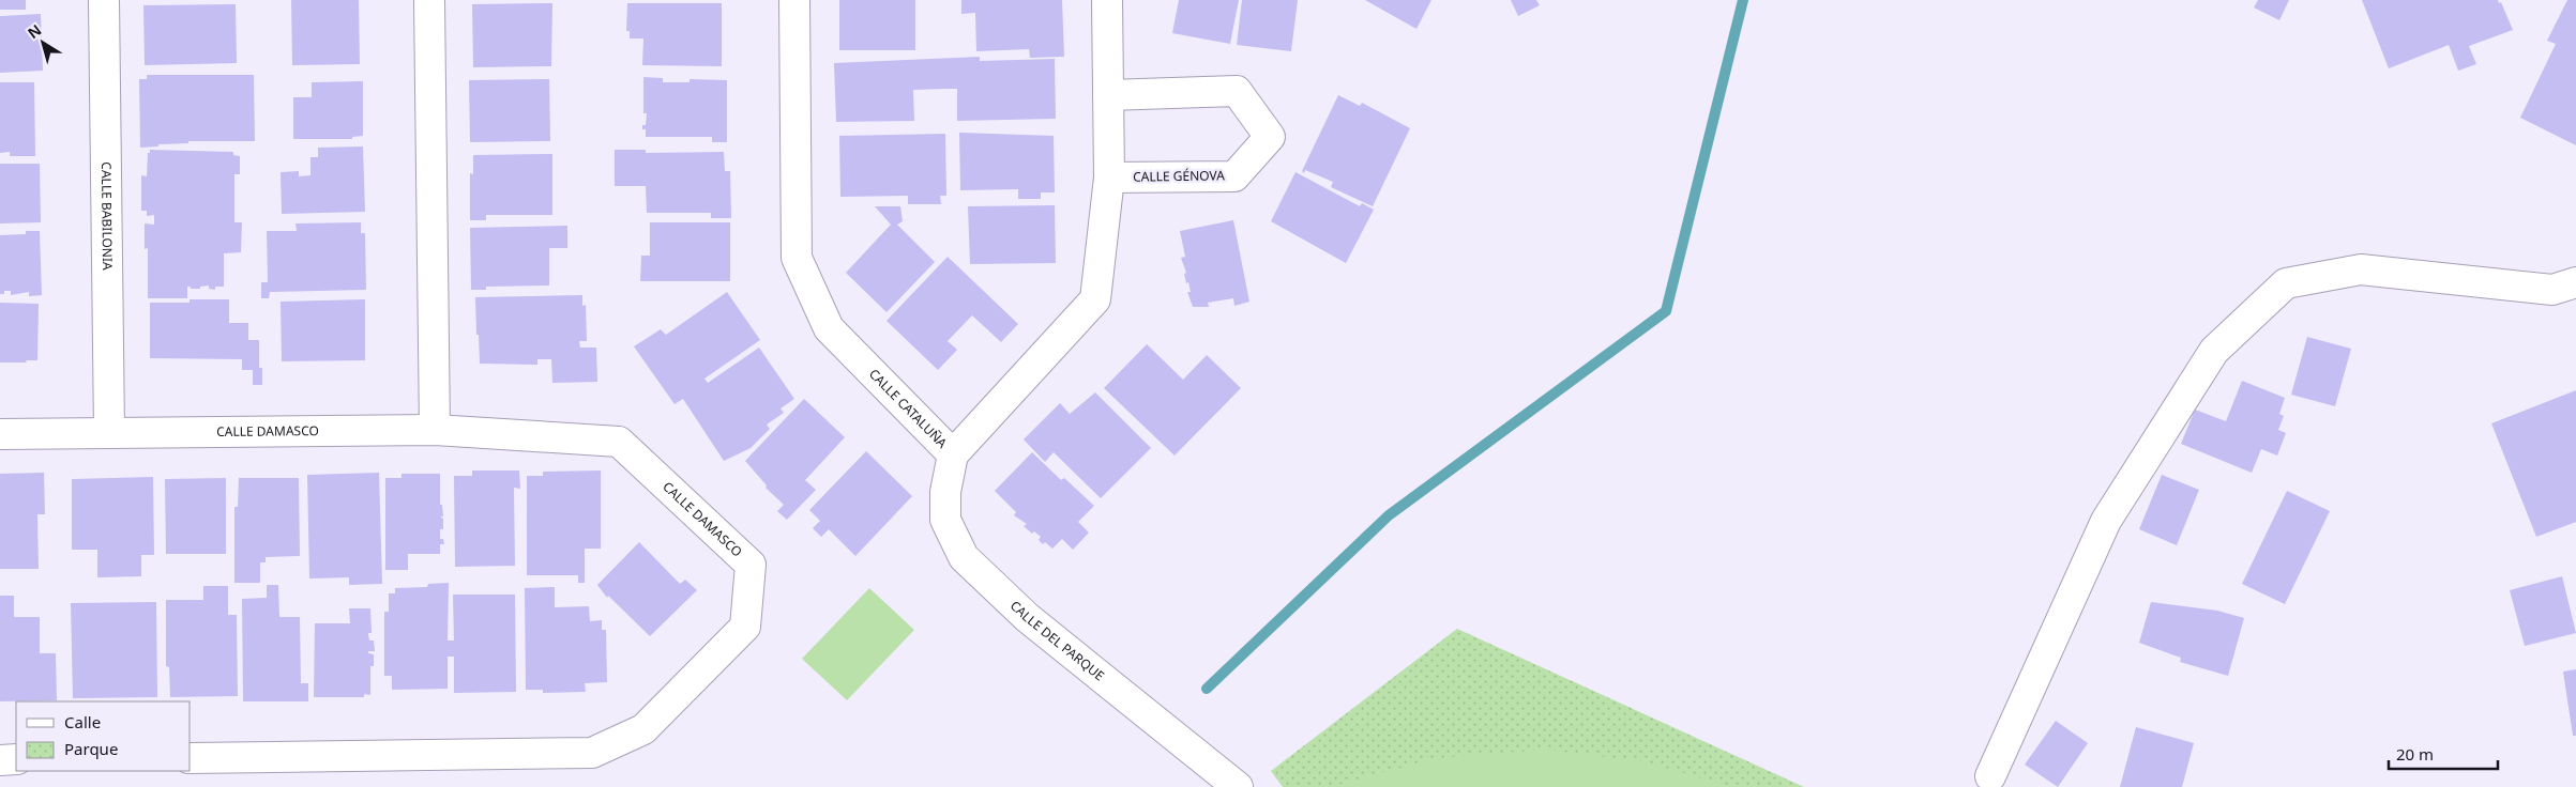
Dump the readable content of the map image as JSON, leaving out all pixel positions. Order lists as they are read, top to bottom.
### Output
{
  "streets": {
    "street": [
      "CALLE GÉNOVA",
      "CALLE BABILONIA",
      "CALLE CATALUÑA",
      "CALLE DAMASCO",
      "CALLE DEL PARQUE"
    ]
  },
  "crossings": [
    ["CALLE GÉNOVA", "CALLE CATALUÑA"],
    ["CALLE BABILONIA", "CALLE DAMASCO"],
    ["CALLE CATALUÑA", "CALLE DEL PARQUE"]
  ],
  "legend": ["Calle", "Parque"],
  "scale_bar": "20 m",
  "north": "top left"
}
